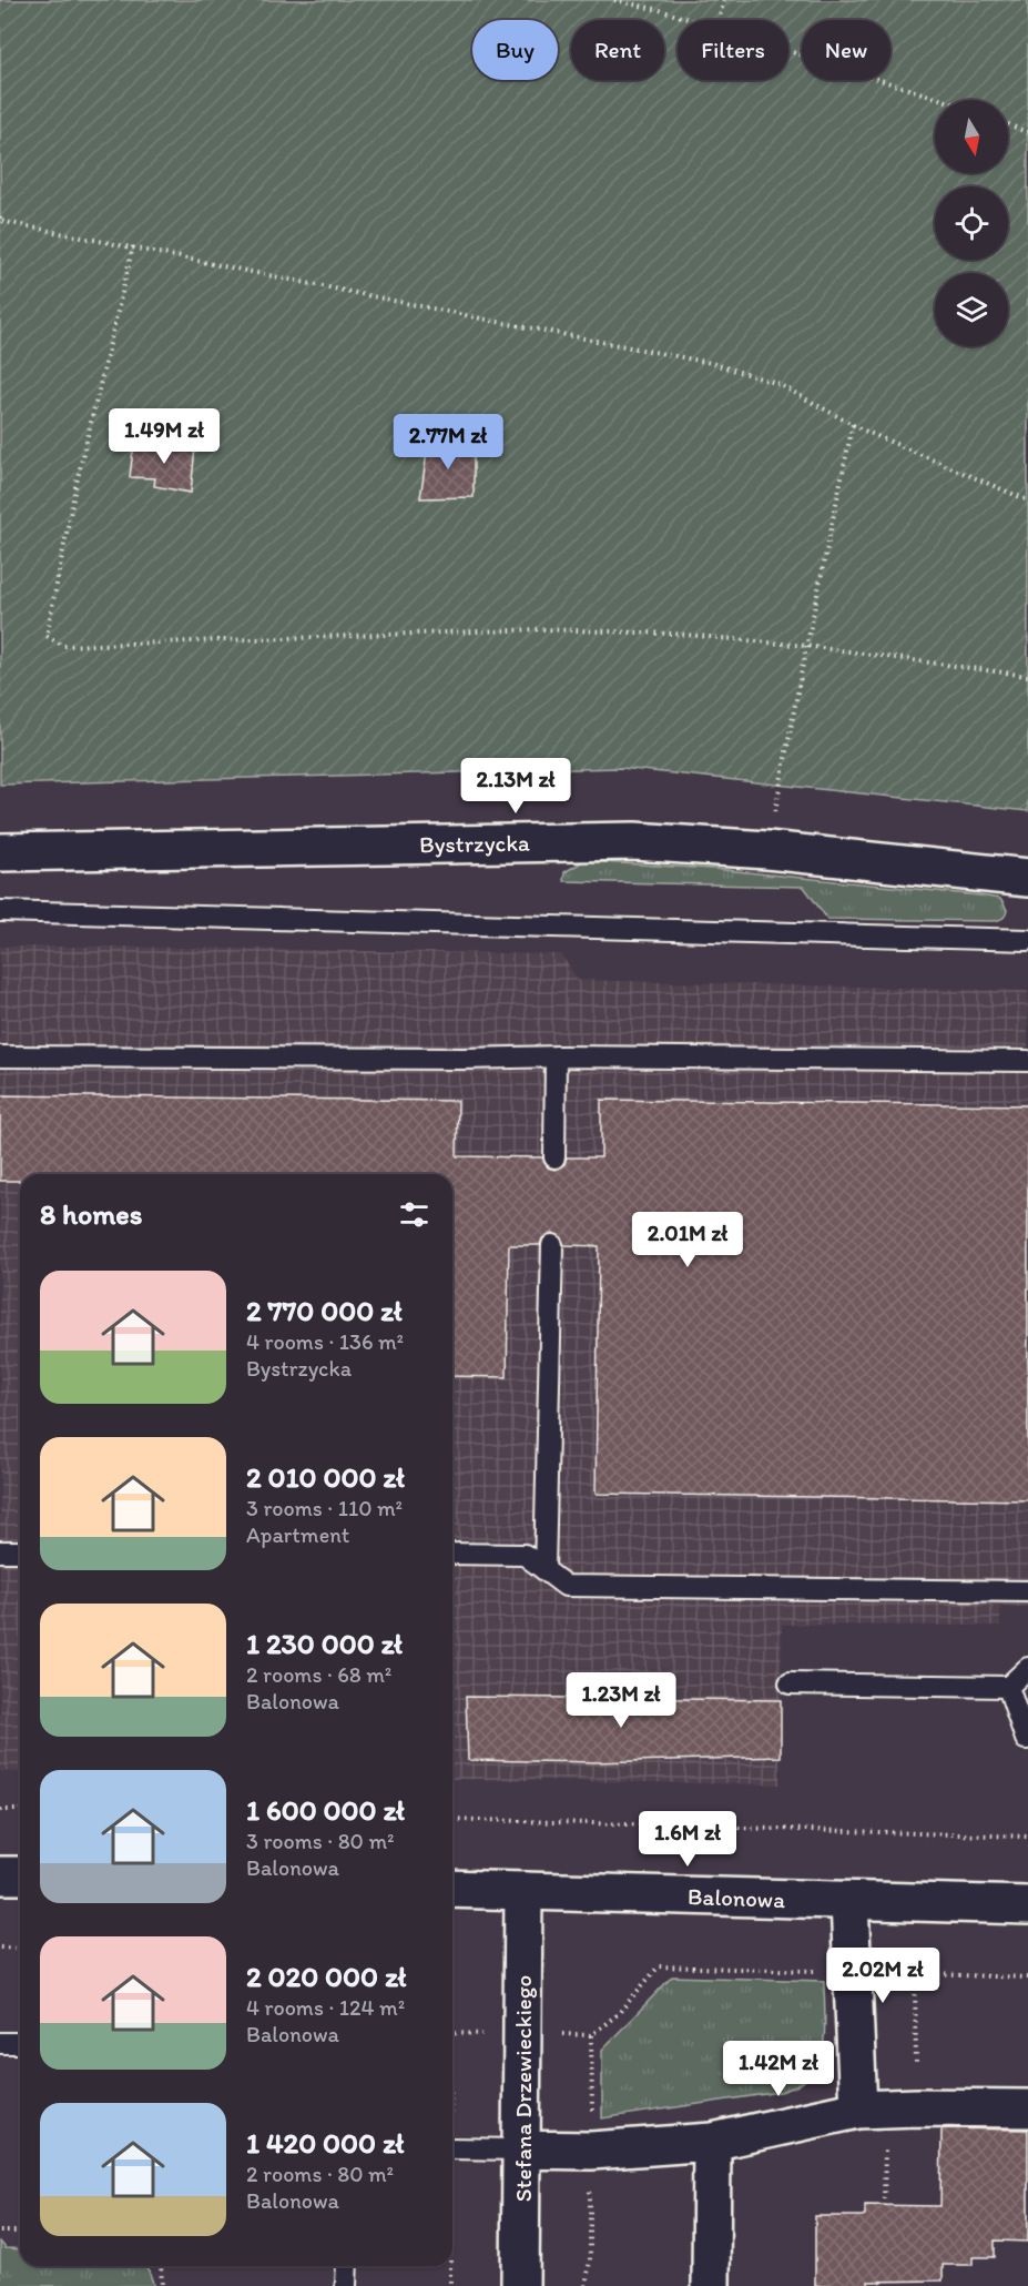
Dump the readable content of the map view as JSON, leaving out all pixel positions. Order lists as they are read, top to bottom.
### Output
{
  "streets": {
    "street": ["Bystrzycka", "Balonowa", "Stefana Drzewieckiego"]
  },
  "crossings": [
    ["Balonowa", "Stefana Drzewieckiego"]
  ],
  "north": "bottom",
  "page": {
    "chip": [
      "Buy",
      "Rent",
      "Filters",
      "New"
    ],
    "price": [
      "1.49M zł",
      "2.77M zł",
      "2.13M zł",
      "2.01M zł",
      "1.23M zł",
      "1.6M zł",
      "2.02M zł",
      "1.42M zł"
    ],
    "heading": "8 homes",
    "list": [
      {
        "name": "2 770 000 zł",
        "note": "4 rooms · 136 m² · Bystrzycka"
      },
      {
        "name": "2 010 000 zł",
        "note": "3 rooms · 110 m² · Apartment"
      },
      {
        "name": "1 230 000 zł",
        "note": "2 rooms · 68 m² · Balonowa"
      },
      {
        "name": "1 600 000 zł",
        "note": "3 rooms · 80 m² · Balonowa"
      },
      {
        "name": "2 020 000 zł",
        "note": "4 rooms · 124 m² · Balonowa"
      },
      {
        "name": "1 420 000 zł",
        "note": "2 rooms · 80 m² · Balonowa"
      }
    ]
  }
}
